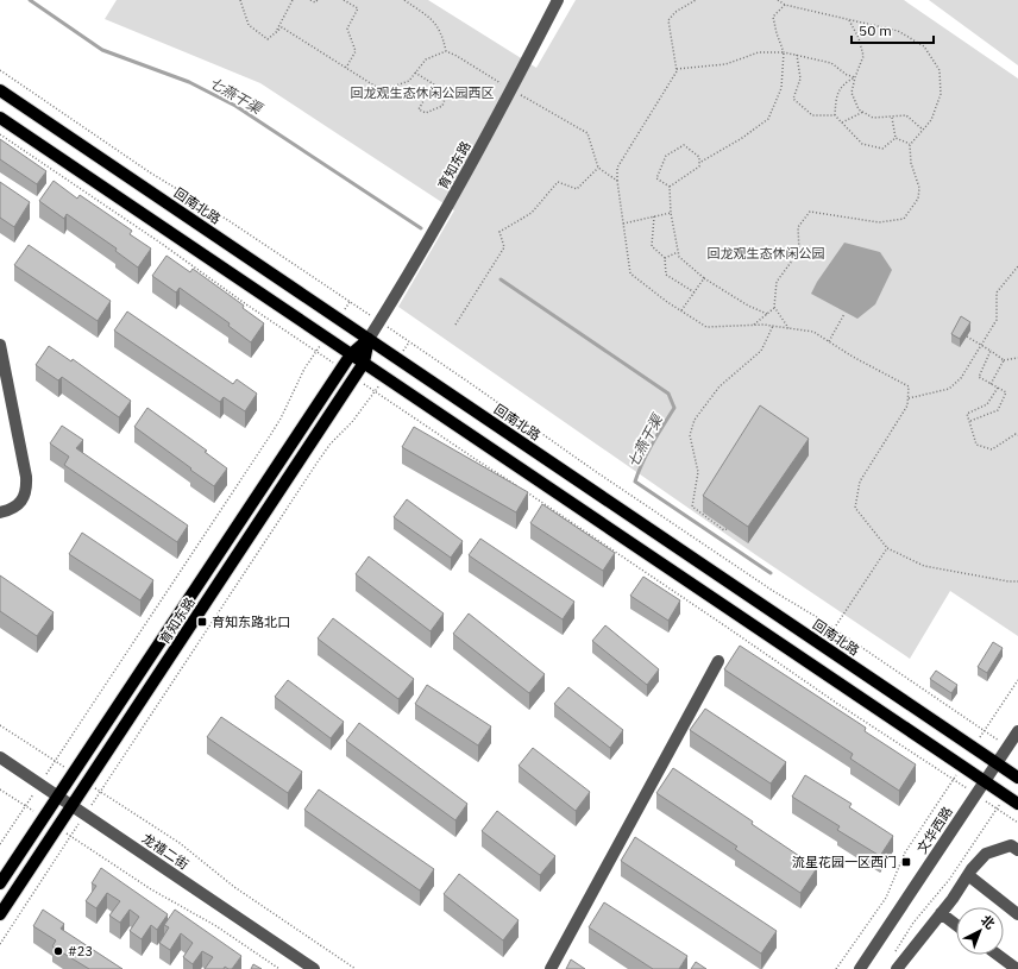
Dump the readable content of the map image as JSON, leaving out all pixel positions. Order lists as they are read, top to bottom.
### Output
{
  "streets": {
    "main road": ["育知东路", "回南北路"],
    "street": ["文华西路", "龙禧二街"]
  },
  "crossings": [
    ["育知东路", "回南北路"],
    ["育知东路", "龙禧二街"],
    ["回南北路", "文华西路"]
  ],
  "water": ["七燕干渠"],
  "parks": ["回龙观生态休闲公园西区", "回龙观生态休闲公园"],
  "places": {
    "transit": ["育知东路北口", "流星花园一区西门"],
    "other": ["#23"]
  },
  "scale_bar": "50 m",
  "north": "top right"
}
